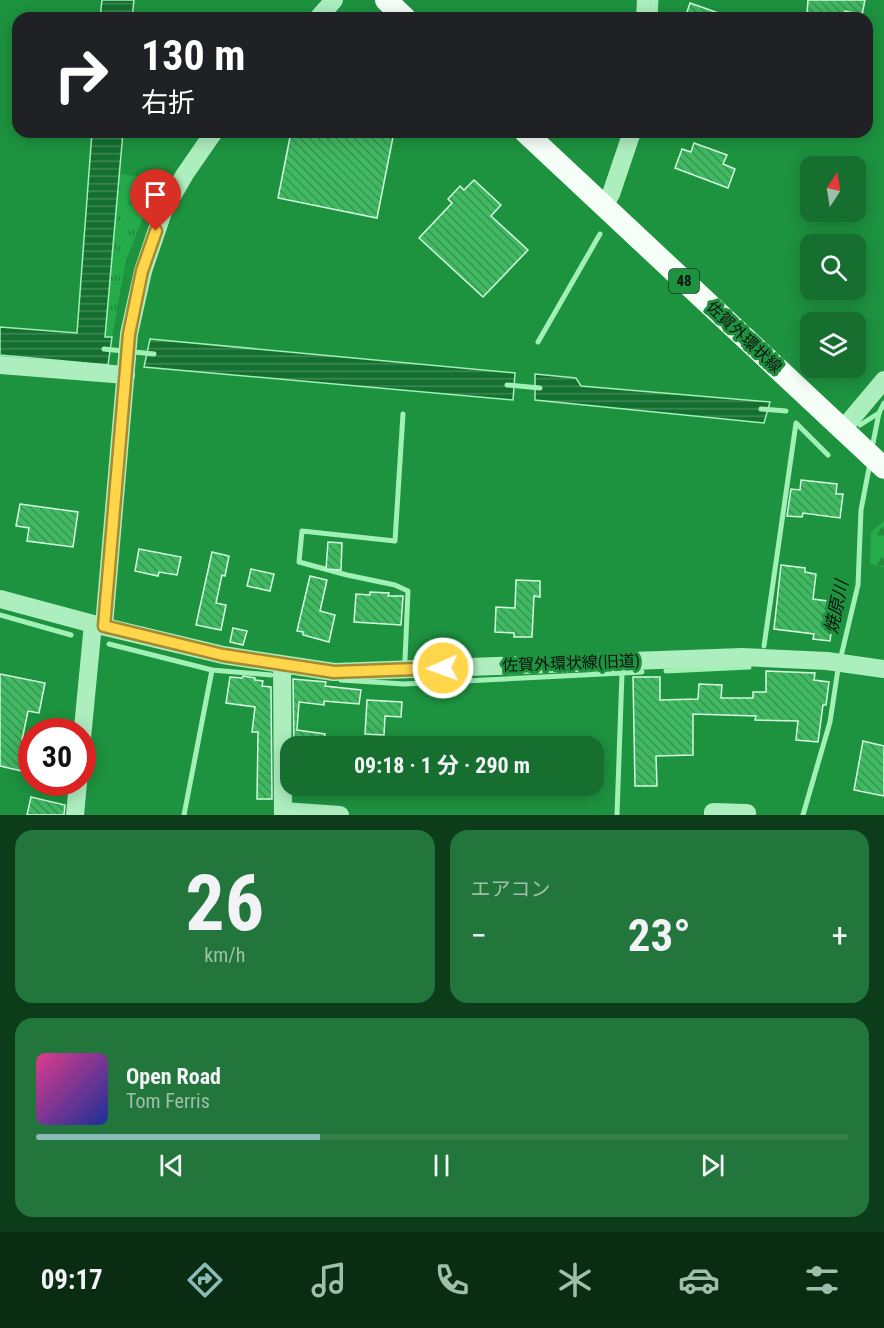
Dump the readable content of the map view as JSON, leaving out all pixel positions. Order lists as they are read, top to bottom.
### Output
{
  "streets": {
    "main road": ["48", "佐賀外環状線"],
    "street": ["佐賀外環状線(旧道)"]
  },
  "water": ["焼原川"],
  "north": "top",
  "page": {
    "turn": ["130 m", "右折"],
    "limit": "30",
    "trip": "09:18 · 1 分 · 290 m",
    "tile": [
      ["26", "km/h"],
      "エアコン"
    ],
    "heat": ["−", "23°", "+"],
    "song": ["Open Road", "Tom Ferris"],
    "tabs": "09:17"
  }
}
